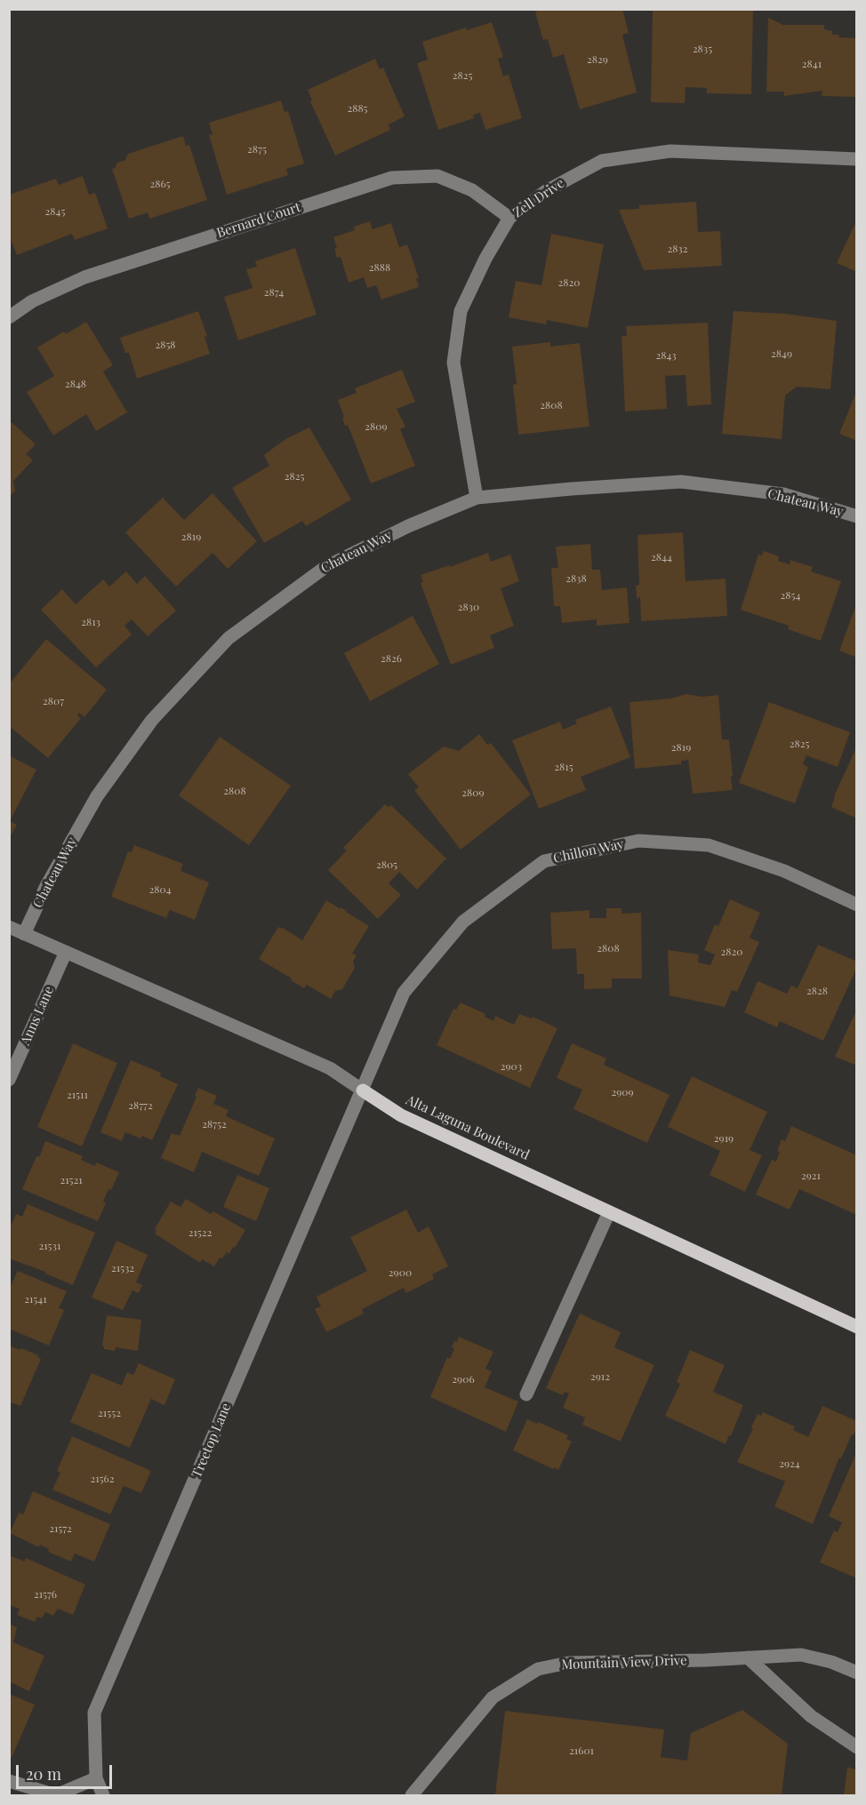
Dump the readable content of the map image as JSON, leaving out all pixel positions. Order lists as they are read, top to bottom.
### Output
{
  "streets": {
    "main road": ["Alta Laguna Boulevard"],
    "street": [
      "Zell Drive",
      "Bernard Court",
      "Chateau Way",
      "Chillon Way",
      "Anns Lane",
      "Treetop Lane",
      "Mountain View Drive"
    ]
  },
  "crossings": [
    ["Zell Drive", "Bernard Court"],
    ["Zell Drive", "Chateau Way"],
    ["Chateau Way", "Alta Laguna Boulevard"],
    ["Chillon Way", "Alta Laguna Boulevard"],
    ["Chillon Way", "Treetop Lane"],
    ["Anns Lane", "Alta Laguna Boulevard"],
    ["Alta Laguna Boulevard", "Treetop Lane"]
  ],
  "house_numbers": [
    "2835",
    "2829",
    "2841",
    "2825",
    "2885",
    "2875",
    "2865",
    "2845",
    "2832",
    "2888",
    "2820",
    "2874",
    "2858",
    "2849",
    "2843",
    "2848",
    "2808",
    "2809",
    "2825",
    "2819",
    "2844",
    "2838",
    "2854",
    "2830",
    "2813",
    "2826",
    "2807",
    "2825",
    "2819",
    "2815",
    "2808",
    "2809",
    "2805",
    "2804",
    "2808",
    "2820",
    "2828",
    "2903",
    "2909",
    "21511",
    "28772",
    "28752",
    "2919",
    "2921",
    "21521",
    "21522",
    "21531",
    "21532",
    "2900",
    "21541",
    "2912",
    "2906",
    "21552",
    "2924",
    "21562",
    "21572",
    "21576",
    "21601"
  ],
  "scale_bar": "20 m"
}
